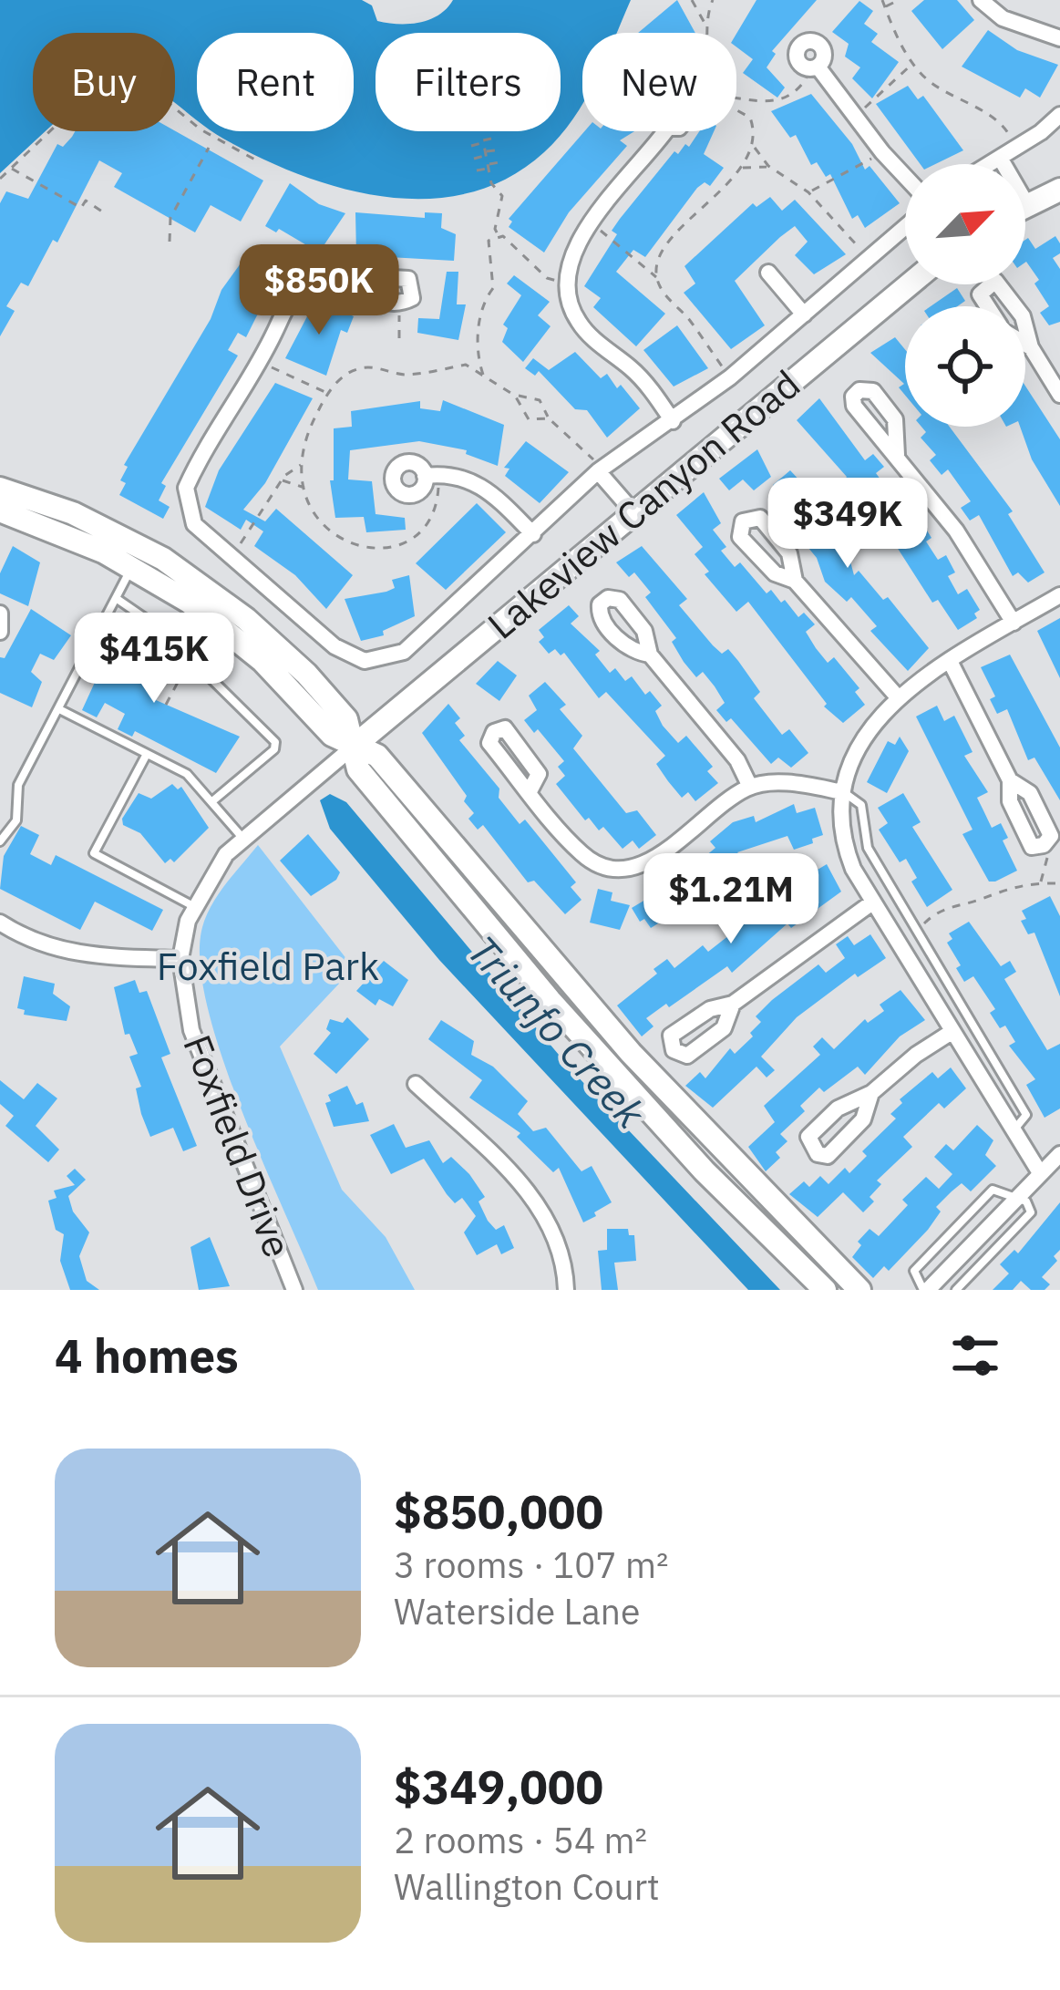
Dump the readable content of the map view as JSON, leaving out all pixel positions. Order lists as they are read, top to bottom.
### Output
{
  "streets": {
    "street": ["Lakeview Canyon Road", "Foxfield Drive"]
  },
  "crossings": [
    ["Lakeview Canyon Road", "Foxfield Drive"]
  ],
  "water": ["Triunfo Creek"],
  "parks": ["Foxfield Park"],
  "north": "top right",
  "page": {
    "chip": [
      "Buy",
      "Rent",
      "Filters",
      "New"
    ],
    "price": [
      "$850K",
      "$349K",
      "$415K",
      "$1.21M"
    ],
    "heading": "4 homes",
    "list": [
      {
        "name": "$850,000",
        "note": "3 rooms · 107 m² · Waterside Lane"
      },
      {
        "name": "$349,000",
        "note": "2 rooms · 54 m² · Wallington Court"
      }
    ]
  }
}
